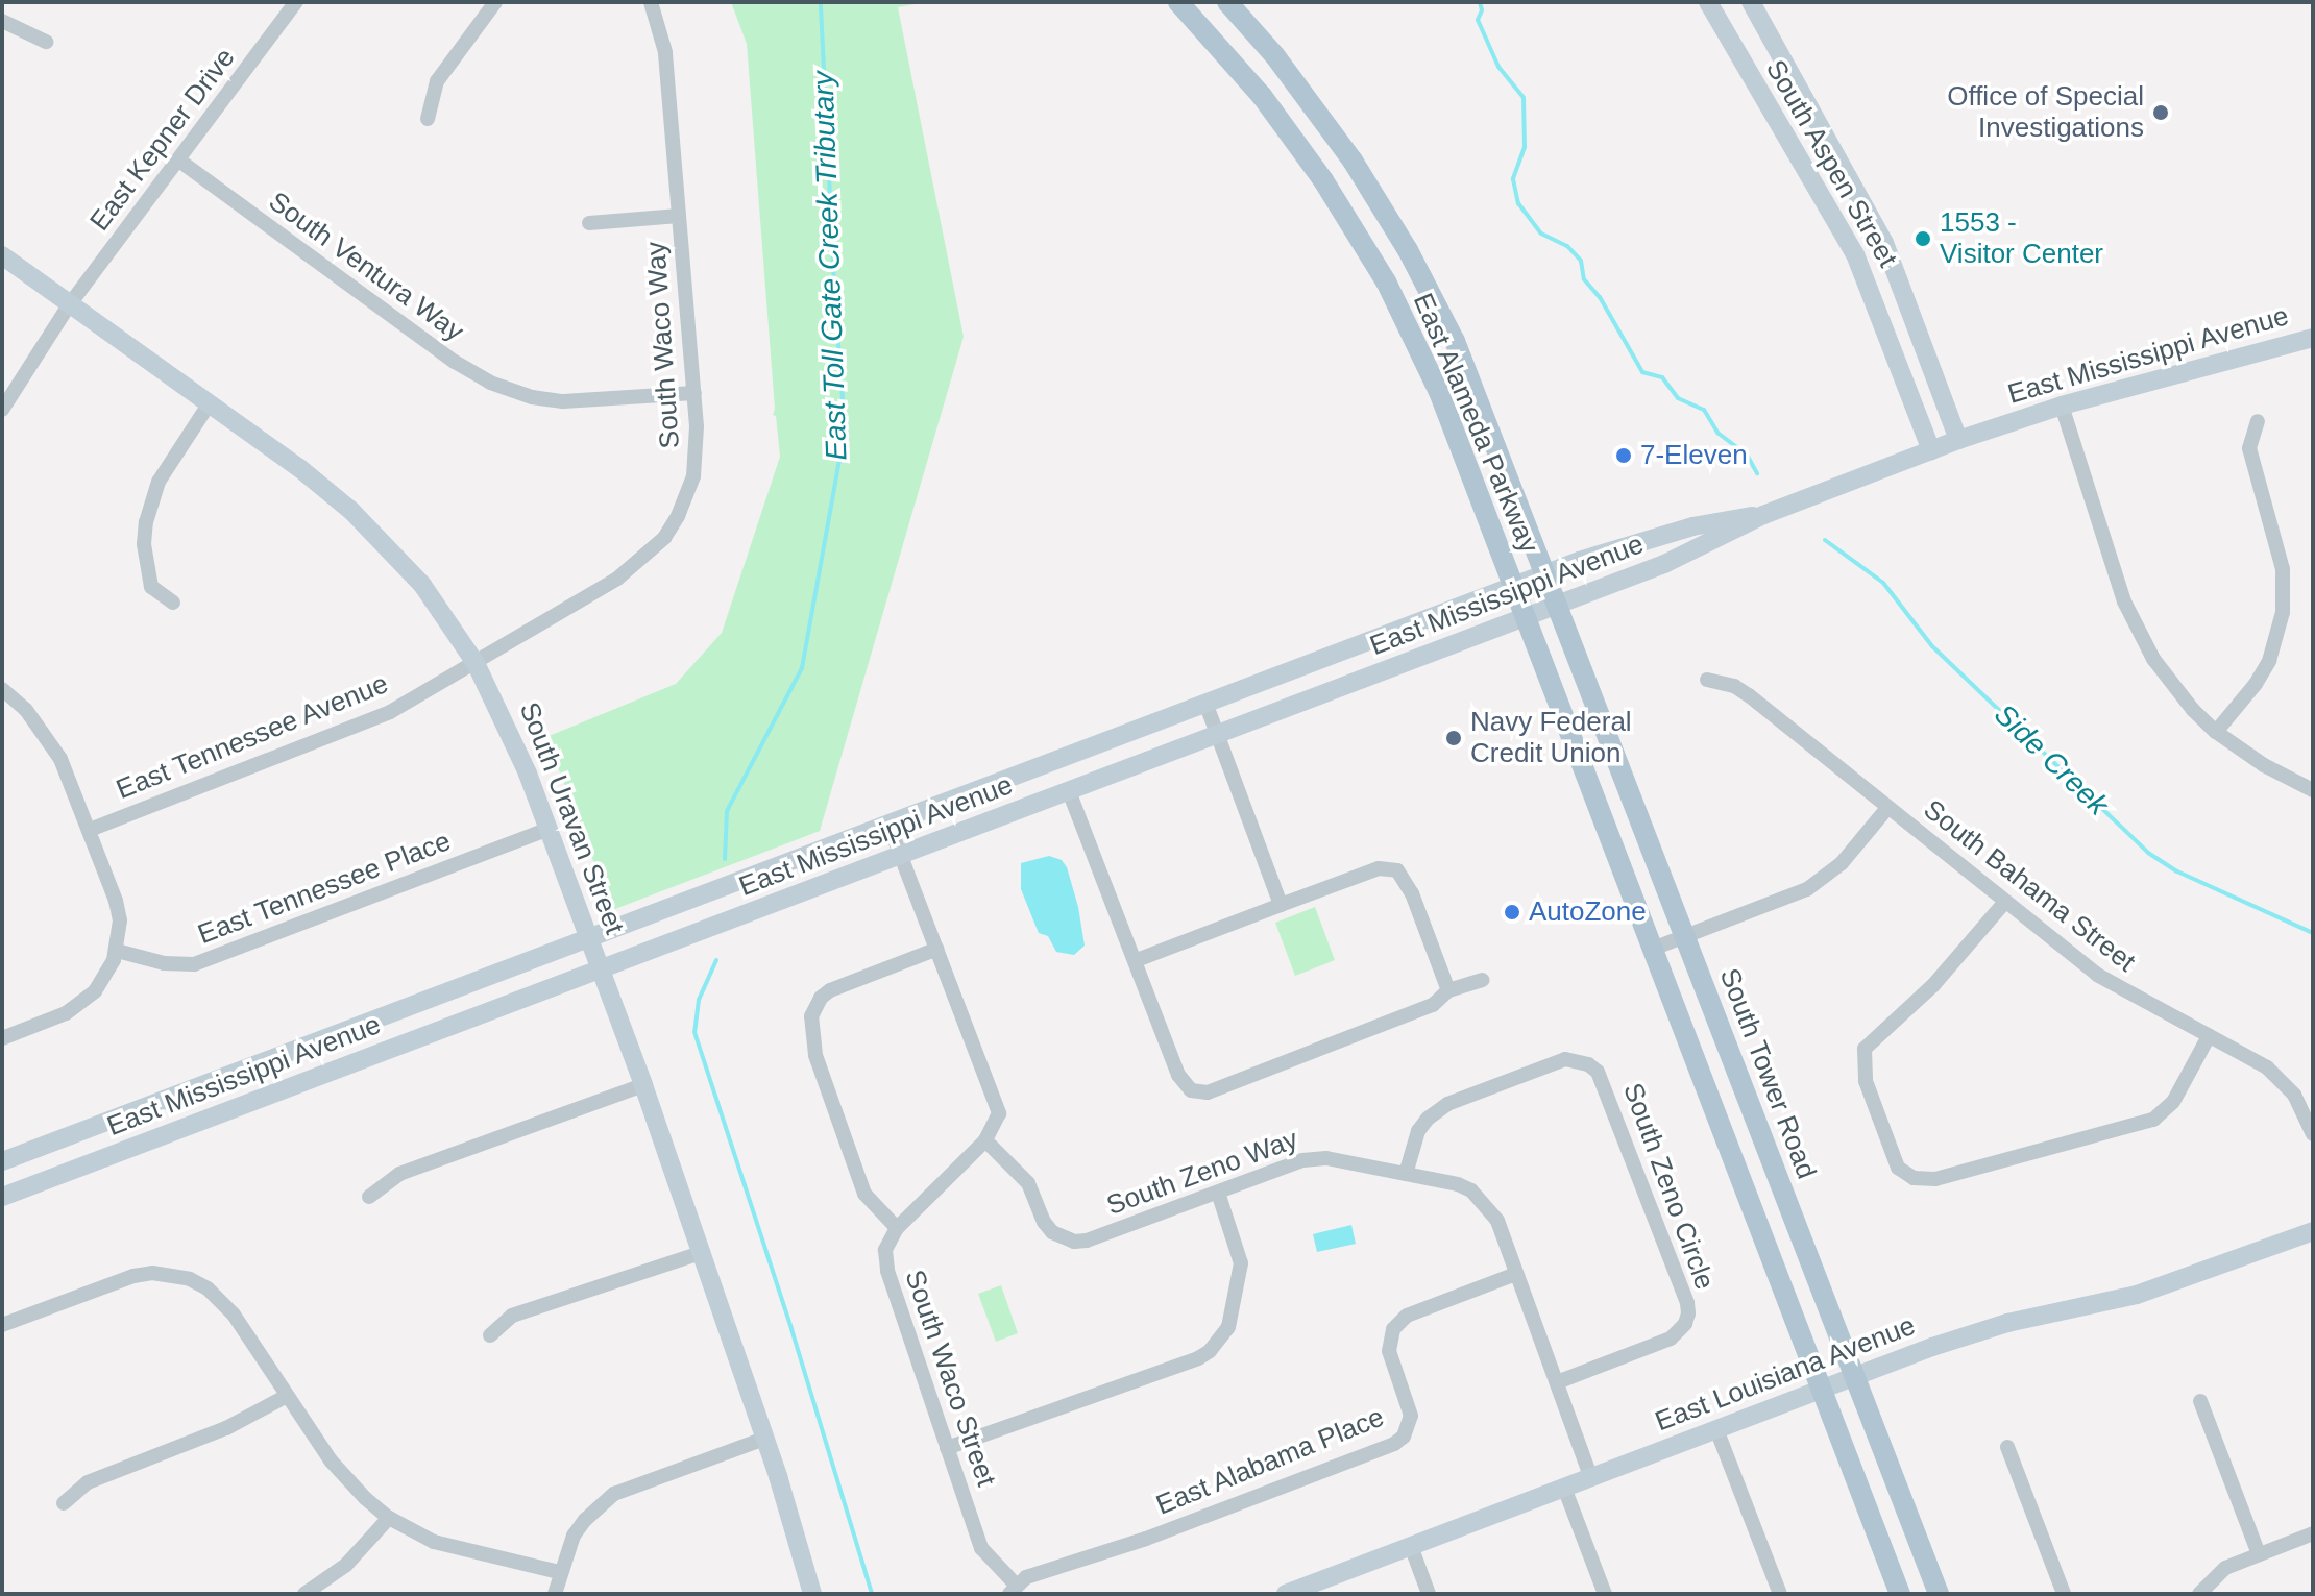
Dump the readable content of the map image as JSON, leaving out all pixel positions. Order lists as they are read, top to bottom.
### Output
{
  "streets": {
    "main road": [
      "South Aspen Street",
      "East Mississippi Avenue",
      "East Alameda Parkway",
      "South Uravan Street",
      "South Tower Road",
      "East Louisiana Avenue"
    ],
    "street": [
      "East Kepner Drive",
      "South Ventura Way",
      "South Waco Way",
      "East Tennessee Avenue",
      "South Bahama Street",
      "East Tennessee Place",
      "South Zeno Way",
      "South Zeno Circle",
      "South Waco Street",
      "East Alabama Place"
    ]
  },
  "crossings": [
    ["East Kepner Drive", "South Ventura Way"],
    ["East Kepner Drive", "South Uravan Street"],
    ["South Aspen Street", "East Mississippi Avenue"],
    ["South Ventura Way", "South Waco Way"],
    ["South Waco Way", "East Tennessee Avenue"],
    ["South Waco Way", "South Uravan Street"],
    ["East Mississippi Avenue", "East Alameda Parkway"],
    ["East Mississippi Avenue", "South Uravan Street"],
    ["East Mississippi Avenue", "South Tower Road"],
    ["East Alameda Parkway", "South Tower Road"],
    ["East Tennessee Avenue", "South Uravan Street"],
    ["South Uravan Street", "East Tennessee Place"],
    ["South Tower Road", "East Louisiana Avenue"],
    ["South Zeno Way", "South Zeno Circle"],
    ["South Zeno Way", "East Louisiana Avenue"],
    ["South Zeno Way", "East Alabama Place"],
    ["South Waco Street", "East Alabama Place"]
  ],
  "water": ["East Toll Gate Creek Tributary", "Side Creek"],
  "places": [
    "Office of Special Investigations",
    "1553 - Visitor Center",
    "7-Eleven",
    "Navy Federal Credit Union",
    "AutoZone"
  ]
}
